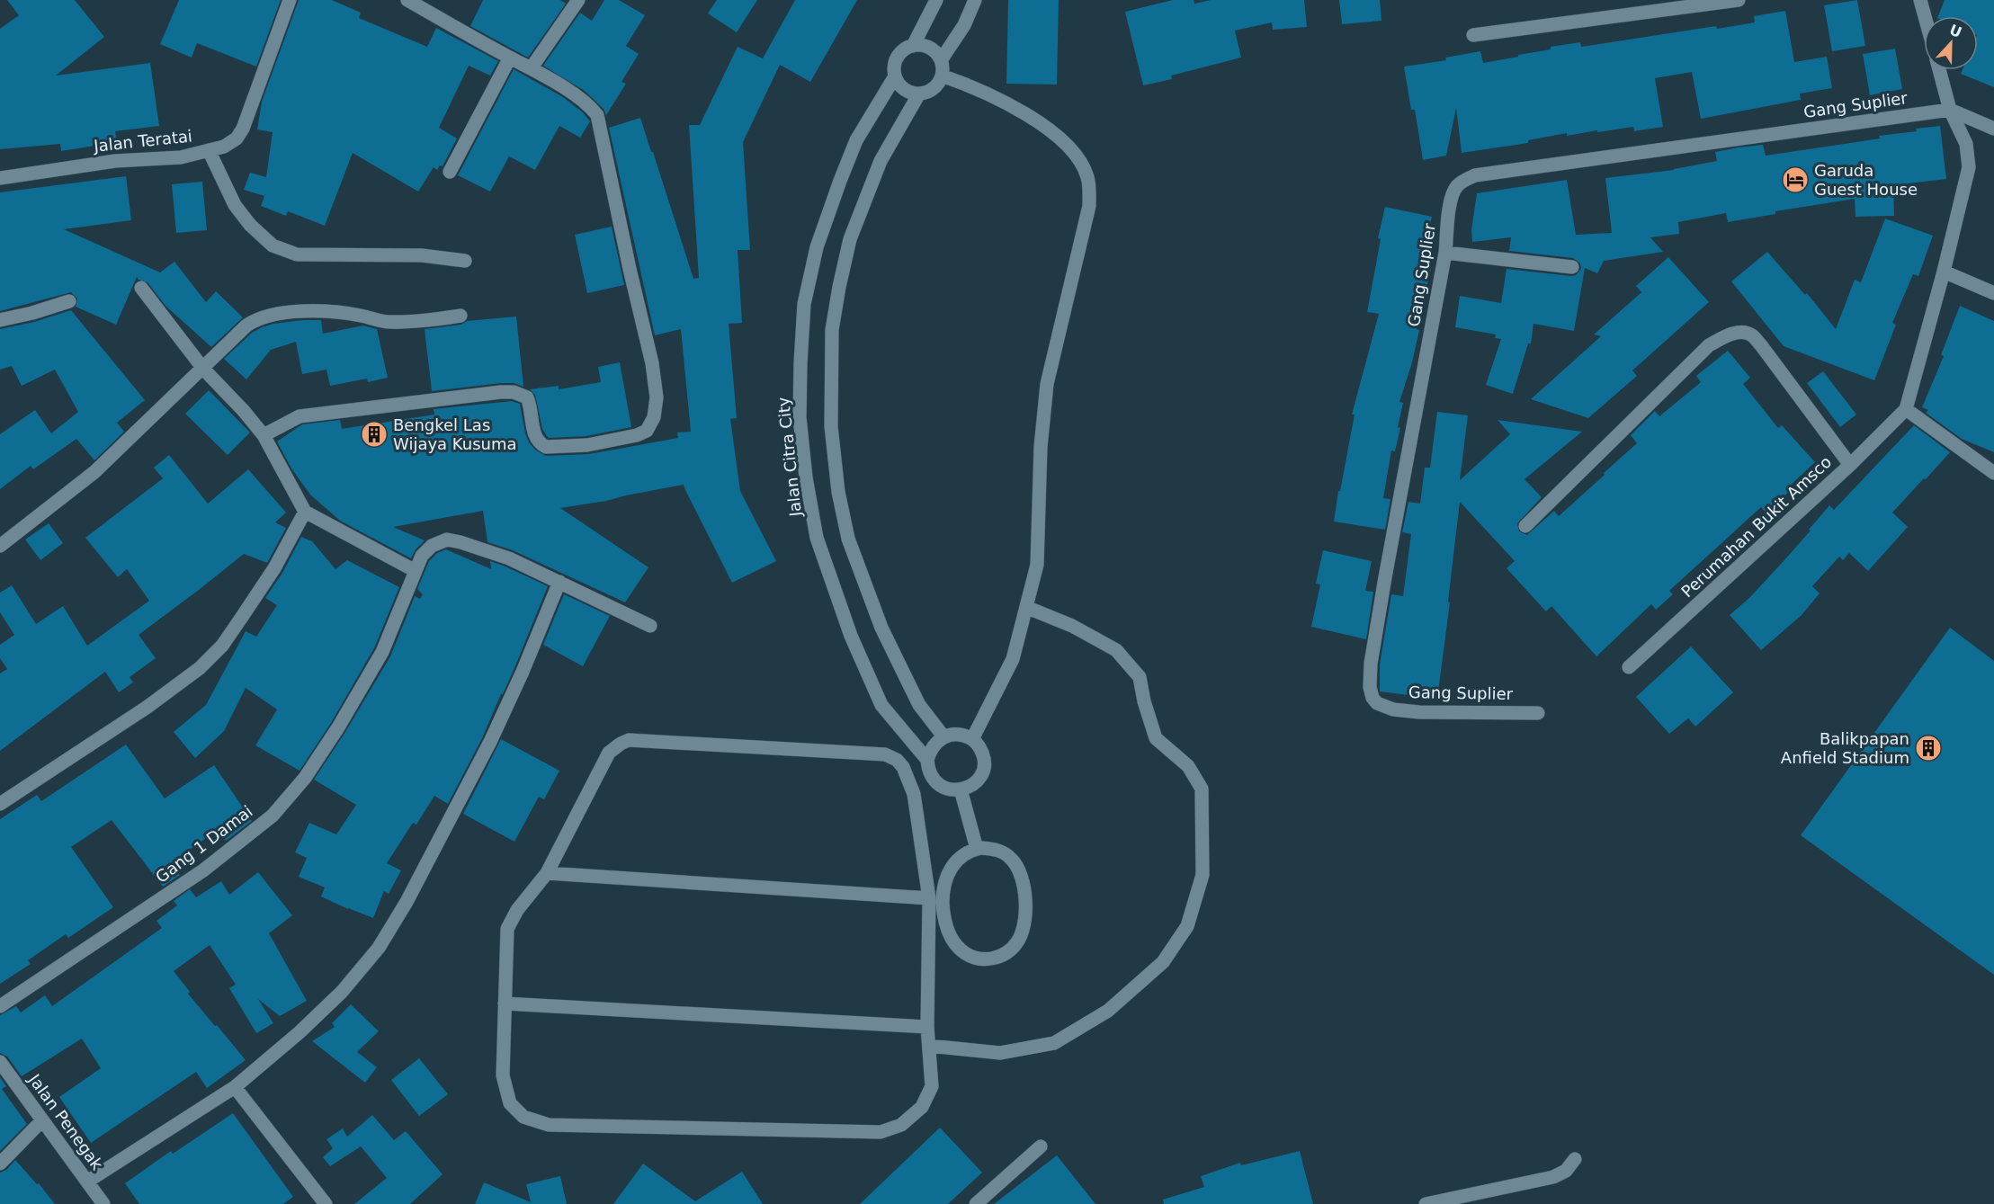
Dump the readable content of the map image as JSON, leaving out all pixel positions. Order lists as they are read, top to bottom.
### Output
{
  "streets": {
    "street": [
      "Gang Suplier",
      "Jalan Teratai",
      "Jalan Citra City",
      "Perumahan Bukit Amsco",
      "Gang 1 Damai",
      "Jalan Penegak"
    ]
  },
  "places": {
    "hotel": ["Garuda Guest House"],
    "building": ["Bengkel Las Wijaya Kusuma", "Balikpapan Anfield Stadium"]
  },
  "north": "top"
}
